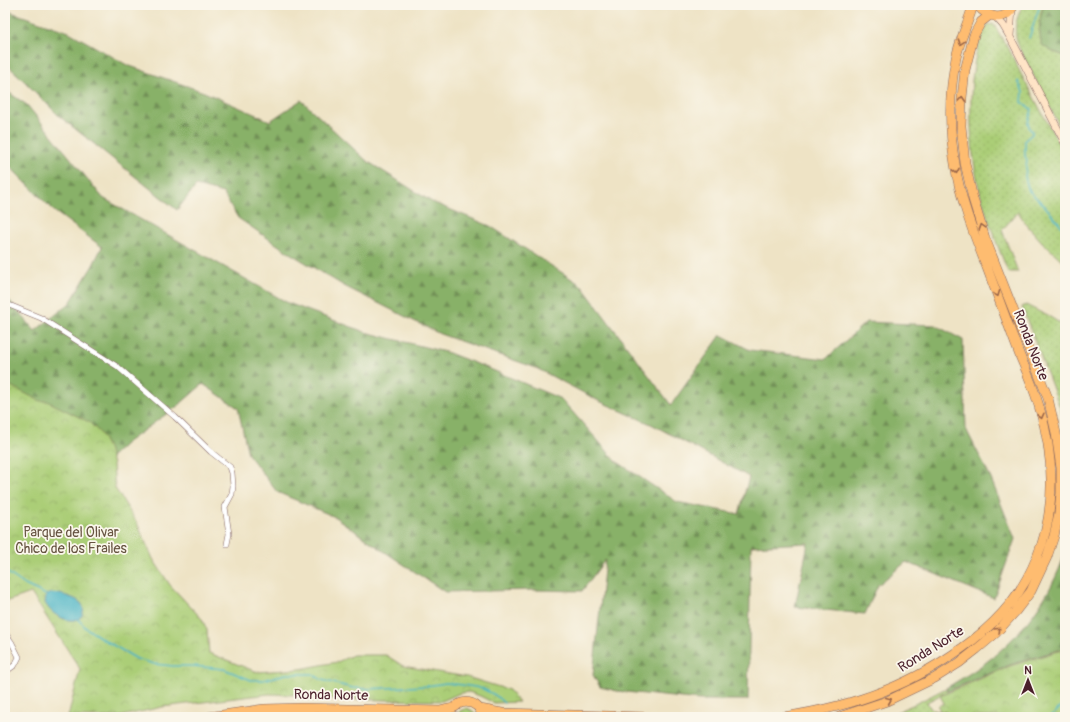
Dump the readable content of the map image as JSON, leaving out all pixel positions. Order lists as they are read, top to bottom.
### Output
{
  "streets": {
    "highway": ["Ronda Norte"]
  },
  "parks": ["Parque del Olivar Chico de los Frailes"],
  "north": "top"
}
